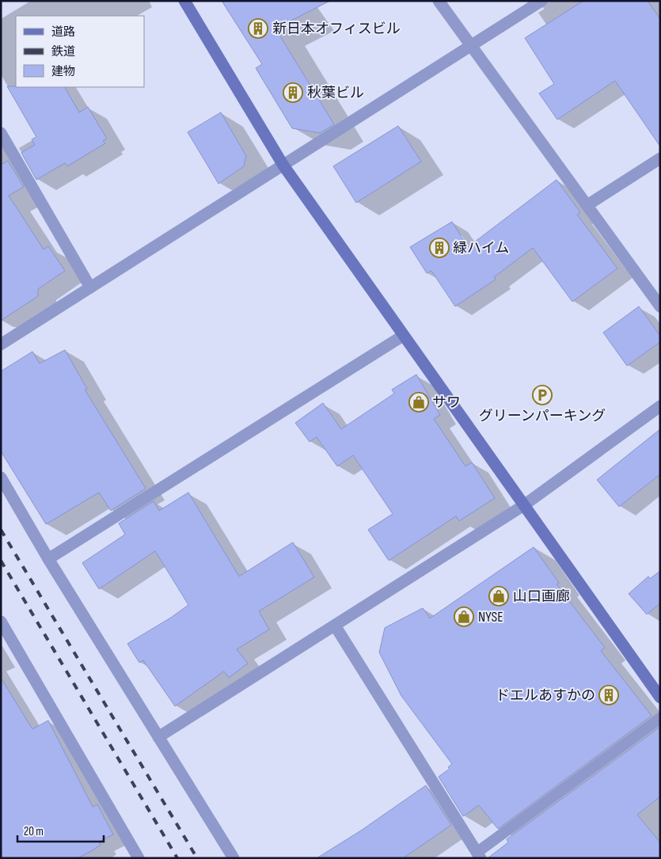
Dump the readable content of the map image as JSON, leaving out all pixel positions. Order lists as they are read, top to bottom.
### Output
{
  "places": {
    "building": [
      "新日本オフィスビル",
      "秋葉ビル",
      "緑ハイム",
      "ドエルあすかの"
    ],
    "parking": ["グリーンパーキング"],
    "shop": ["サワ", "山口画廊", "NYSE"]
  },
  "legend": ["道路", "鉄道", "建物"],
  "scale_bar": "20 m"
}
